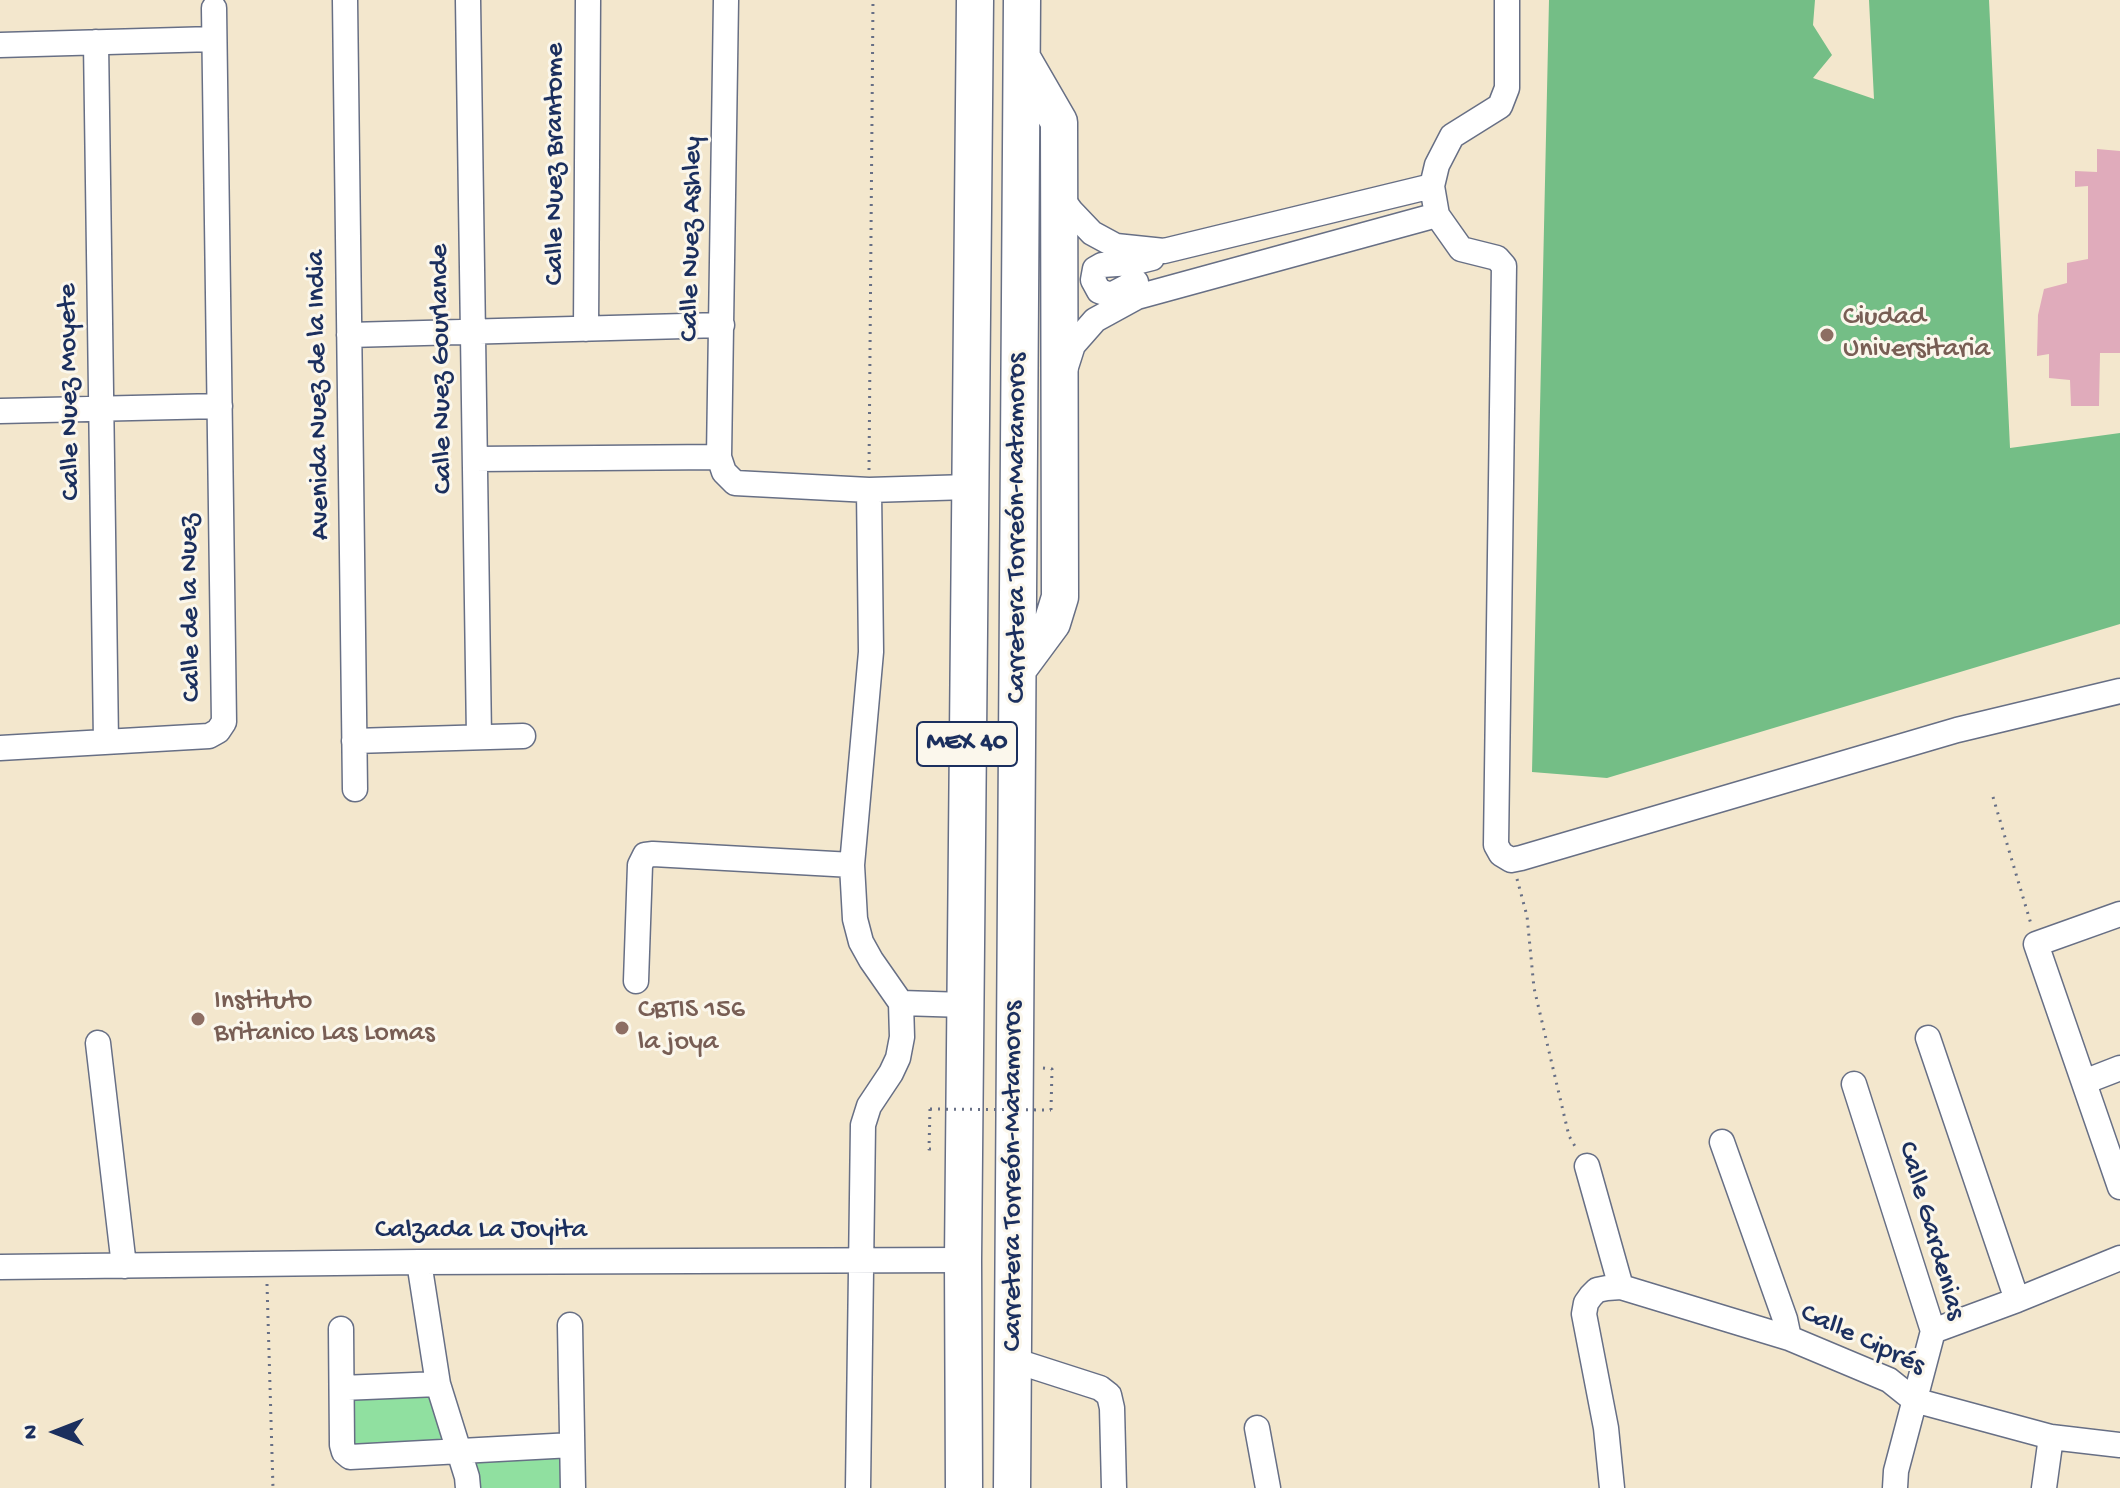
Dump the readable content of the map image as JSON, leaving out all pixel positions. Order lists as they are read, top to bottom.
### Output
{
  "streets": {
    "highway": ["Carretera Torreón-Matamoros", "MEX 40"],
    "street": [
      "Calle Nuez Brantome",
      "Calle Nuez Ashley",
      "Calle Nuez Gourlande",
      "Calle Nuez Moyete",
      "Avenida Nuez de la India",
      "Calle de la Nuez",
      "Calle Gardenias",
      "Calzada La Joyita",
      "Calle Ciprés"
    ]
  },
  "crossings": [
    ["Calle Nuez Moyete", "Calle de la Nuez"],
    ["MEX 40", "Calzada La Joyita"],
    ["Calle Gardenias", "Calle Ciprés"]
  ],
  "places": ["Ciudad Universitaria", "Instituto Britanico Las Lomas", "CBTIS 156 la joya"],
  "north": "left"
}
